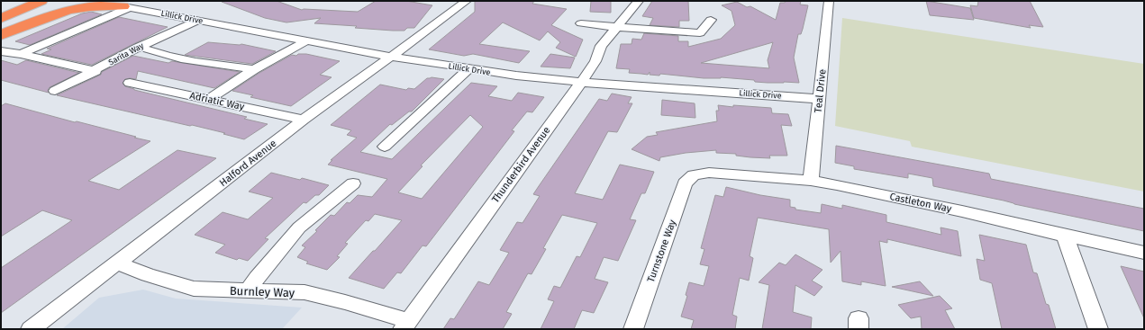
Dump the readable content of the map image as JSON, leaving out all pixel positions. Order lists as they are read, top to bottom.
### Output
{
  "streets": {
    "street": [
      "Lillick Drive",
      "Sarita Way",
      "Teal Drive",
      "Adriatic Way",
      "Halford Avenue",
      "Thunderbird Avenue",
      "Castleton Way",
      "Turnstone Way",
      "Burnley Way"
    ]
  },
  "crossings": [
    ["Lillick Drive", "Sarita Way"],
    ["Lillick Drive", "Teal Drive"],
    ["Lillick Drive", "Halford Avenue"],
    ["Lillick Drive", "Thunderbird Avenue"],
    ["Teal Drive", "Castleton Way"],
    ["Adriatic Way", "Halford Avenue"],
    ["Halford Avenue", "Burnley Way"],
    ["Thunderbird Avenue", "Burnley Way"],
    ["Castleton Way", "Turnstone Way"]
  ]
}
